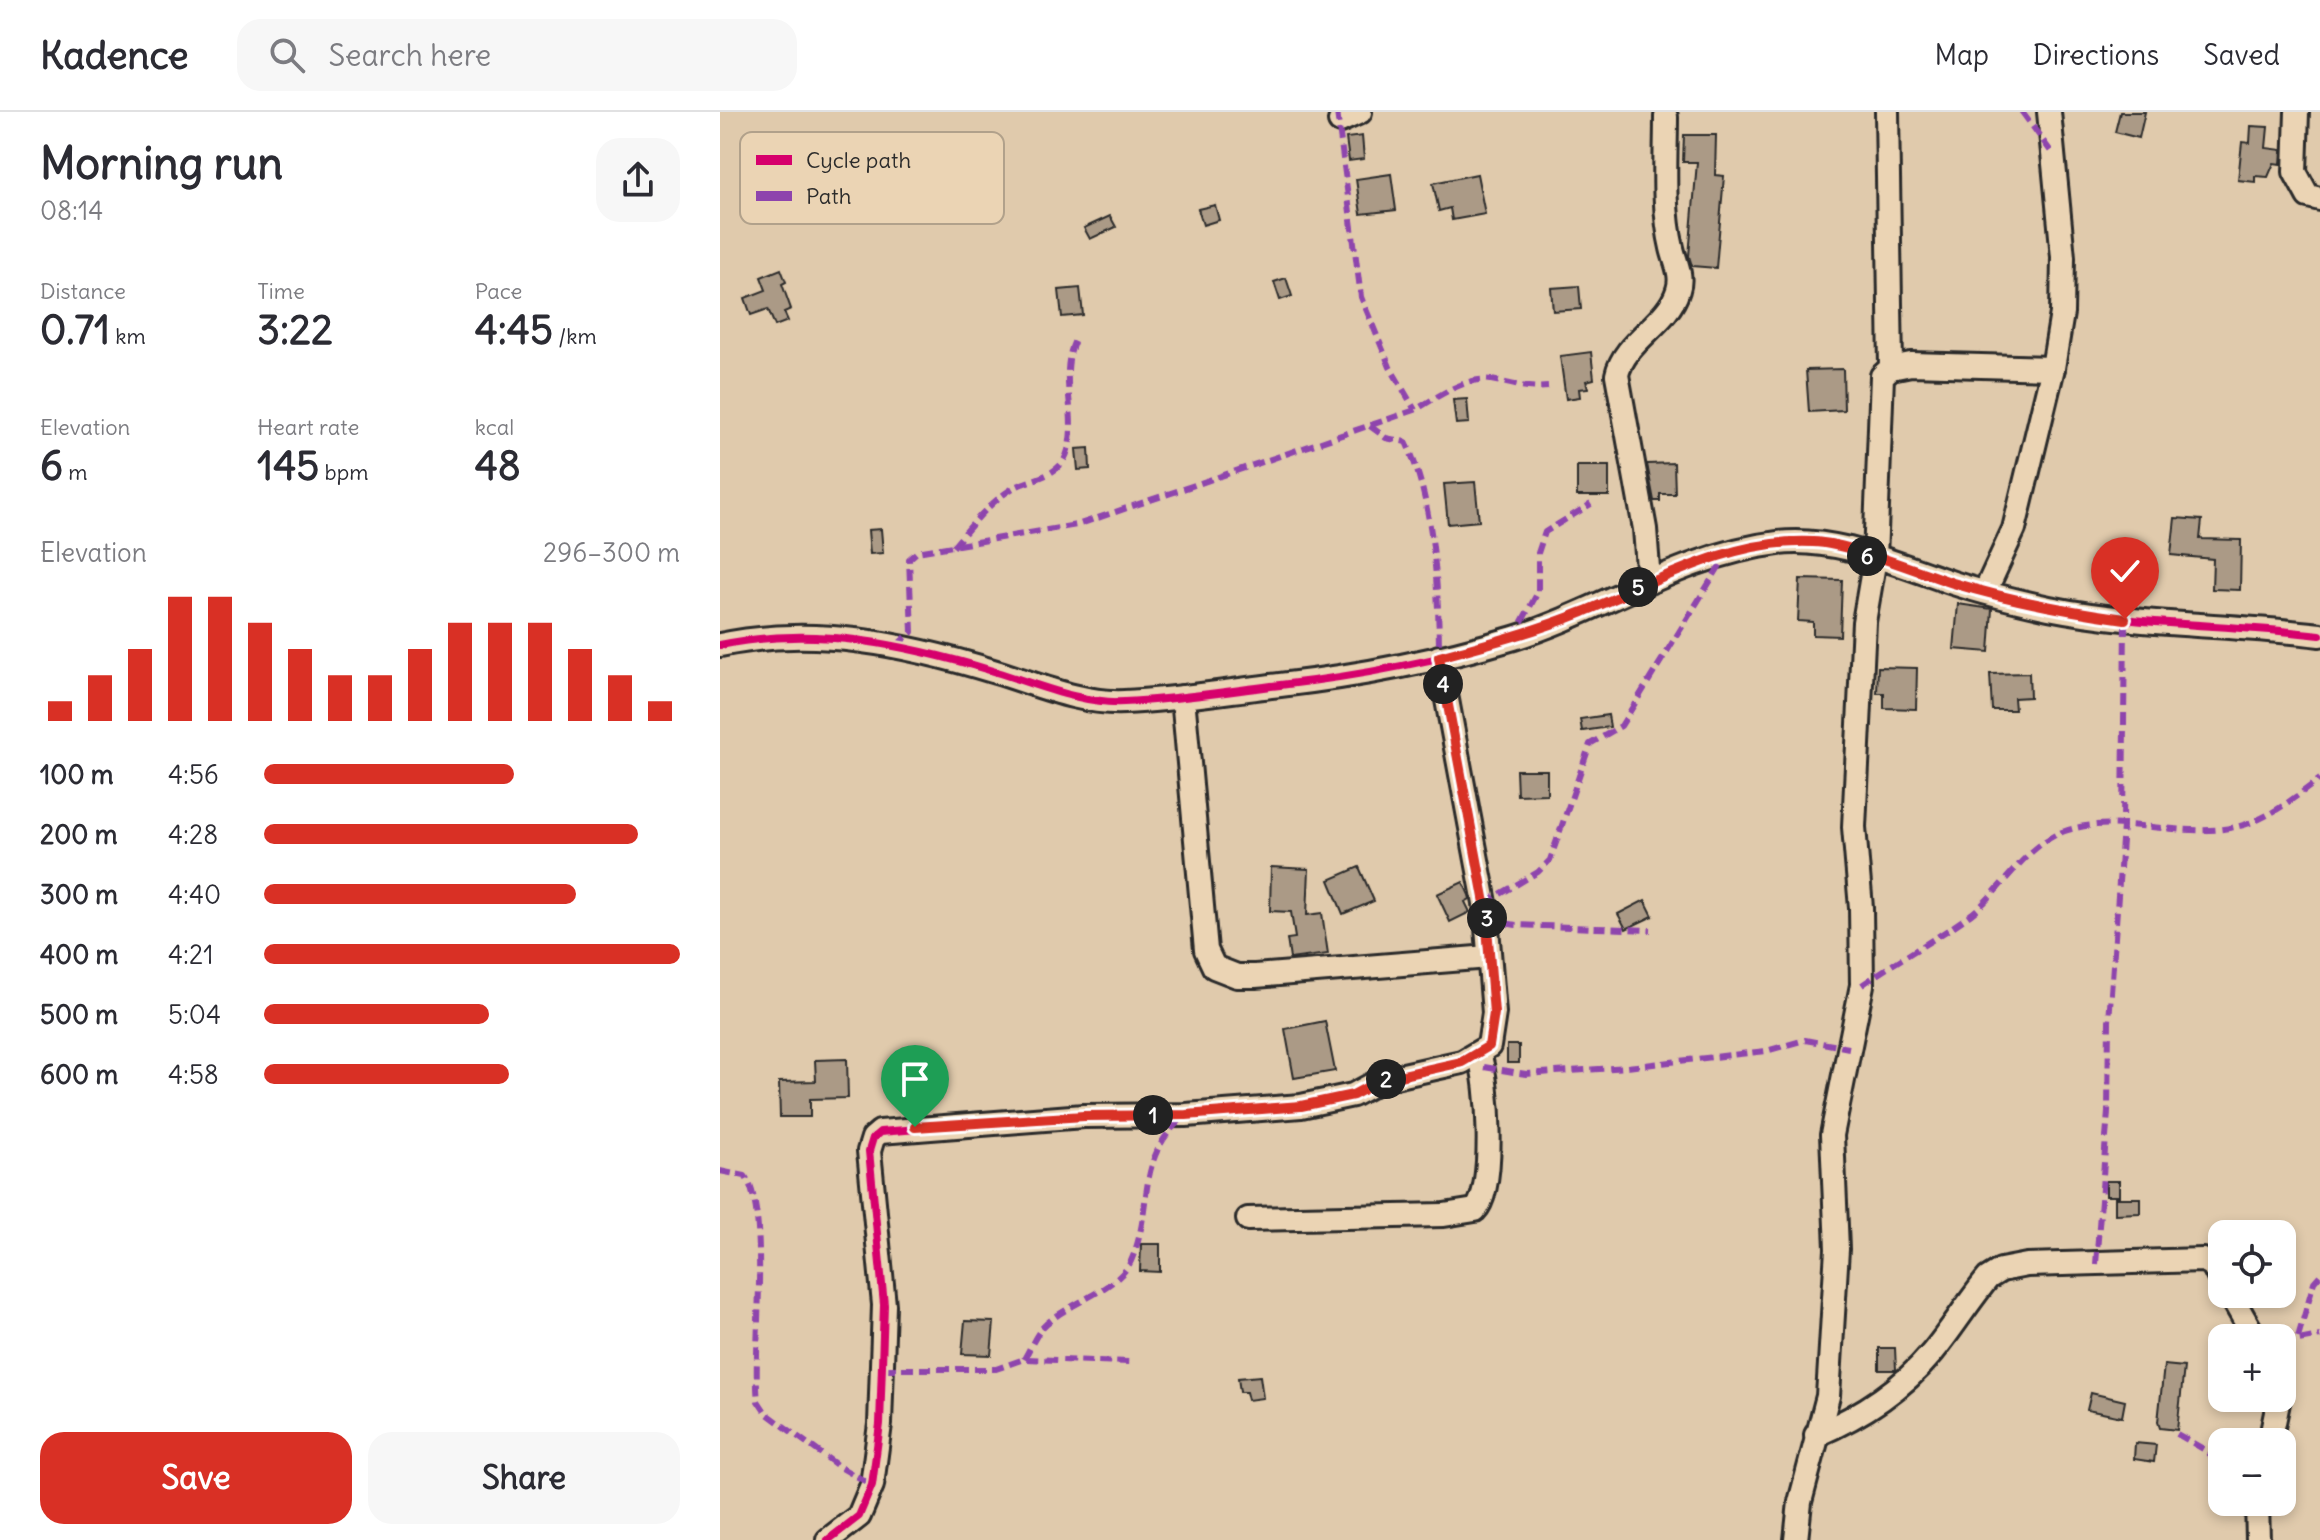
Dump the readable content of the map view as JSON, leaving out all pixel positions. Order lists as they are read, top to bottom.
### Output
{
  "legend": ["Cycle path", "Path"],
  "page": {
    "header": "Kadence",
    "search": "Search here",
    "nav": ["Map", "Directions", "Saved"],
    "heading": ["Morning run", "08:14"],
    "stats": [
      ["Distance", "0.71 km"],
      ["Time", "3:22"],
      ["Pace", "4:45 /km"],
      ["Elevation", "6 m"],
      ["Heart rate", "145 bpm"],
      ["kcal", "48"]
    ],
    "chart": ["Elevation", "296–300 m"],
    "pins": [
      "6",
      "5",
      "4",
      "3",
      "2",
      "1"
    ],
    "list": [
      {
        "name": "100 m",
        "note": "4:56"
      },
      {
        "name": "200 m",
        "note": "4:28"
      },
      {
        "name": "300 m",
        "note": "4:40"
      },
      {
        "name": "400 m",
        "note": "4:21"
      },
      {
        "name": "500 m",
        "note": "5:04"
      },
      {
        "name": "600 m",
        "note": "4:58"
      }
    ],
    "map_buttons": ["+", "−"],
    "buttons": ["Save", "Share"]
  }
}
